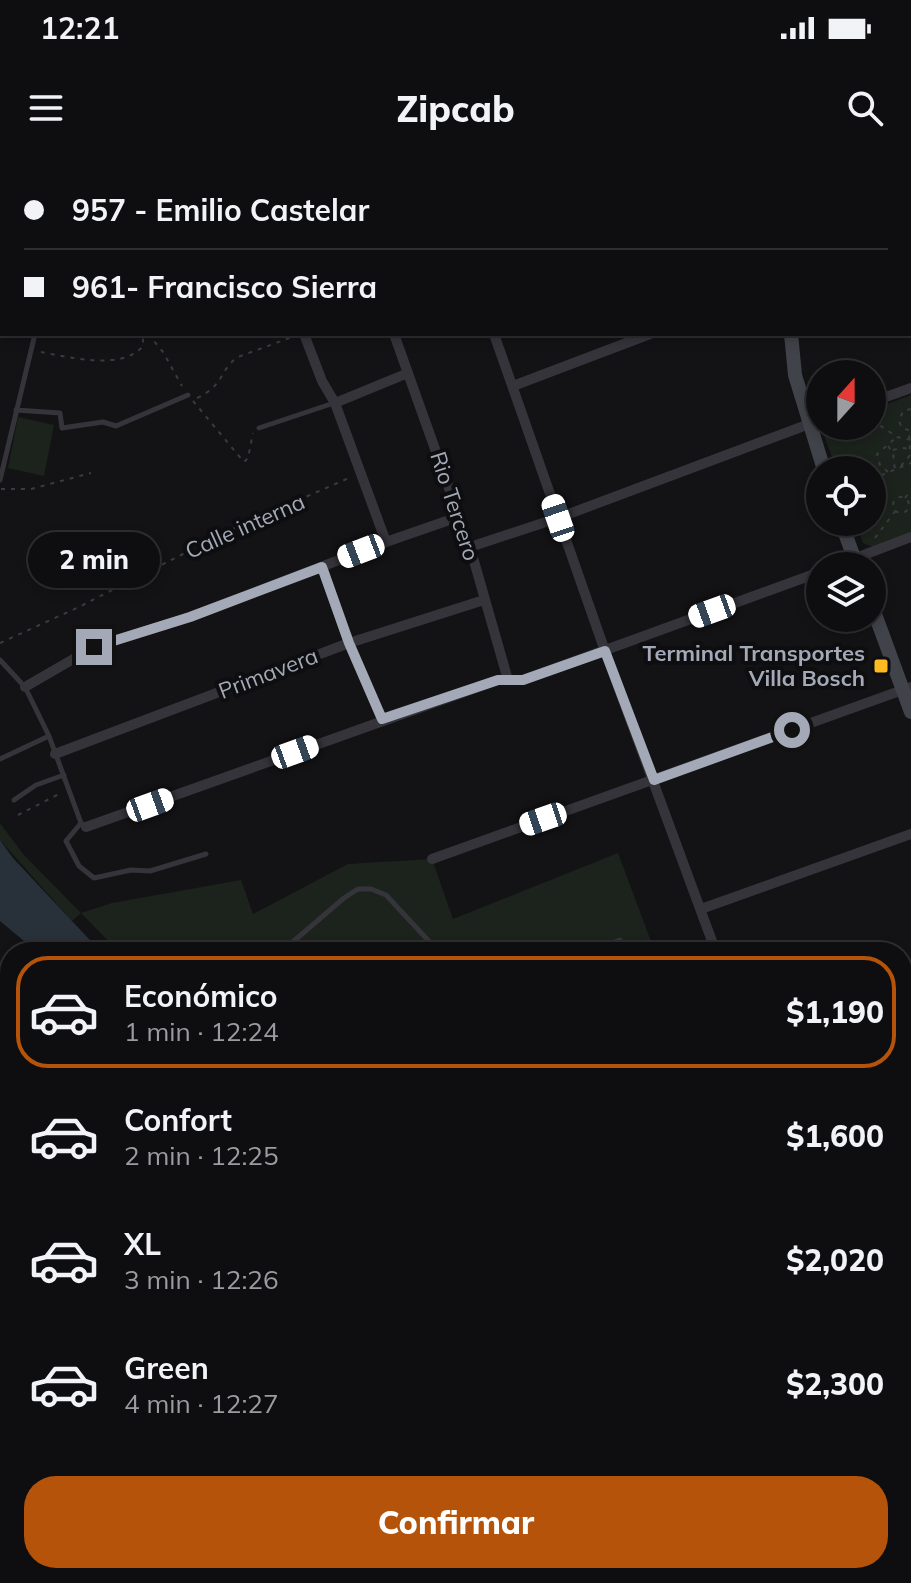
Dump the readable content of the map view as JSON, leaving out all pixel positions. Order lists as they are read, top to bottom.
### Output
{
  "streets": {
    "street": ["Rio Tercero", "Primavera"],
    "path": ["Calle interna"]
  },
  "crossings": [
    ["Rio Tercero", "Primavera"]
  ],
  "places": {
    "transit": ["Terminal Transportes Villa Bosch"]
  },
  "north": "top",
  "page": {
    "status": "12:21",
    "header": "Zipcab",
    "banner": ["957 - Emilio Castelar", "961- Francisco Sierra"],
    "bubble": "2 min",
    "list": [
      {
        "name": "Económico",
        "note": "1 min · 12:24",
        "value": "$1,190"
      },
      {
        "name": "Confort",
        "note": "2 min · 12:25",
        "value": "$1,600"
      },
      {
        "name": "XL",
        "note": "3 min · 12:26",
        "value": "$2,020"
      },
      {
        "name": "Green",
        "note": "4 min · 12:27",
        "value": "$2,300"
      }
    ],
    "buttons": "Confirmar"
  }
}
